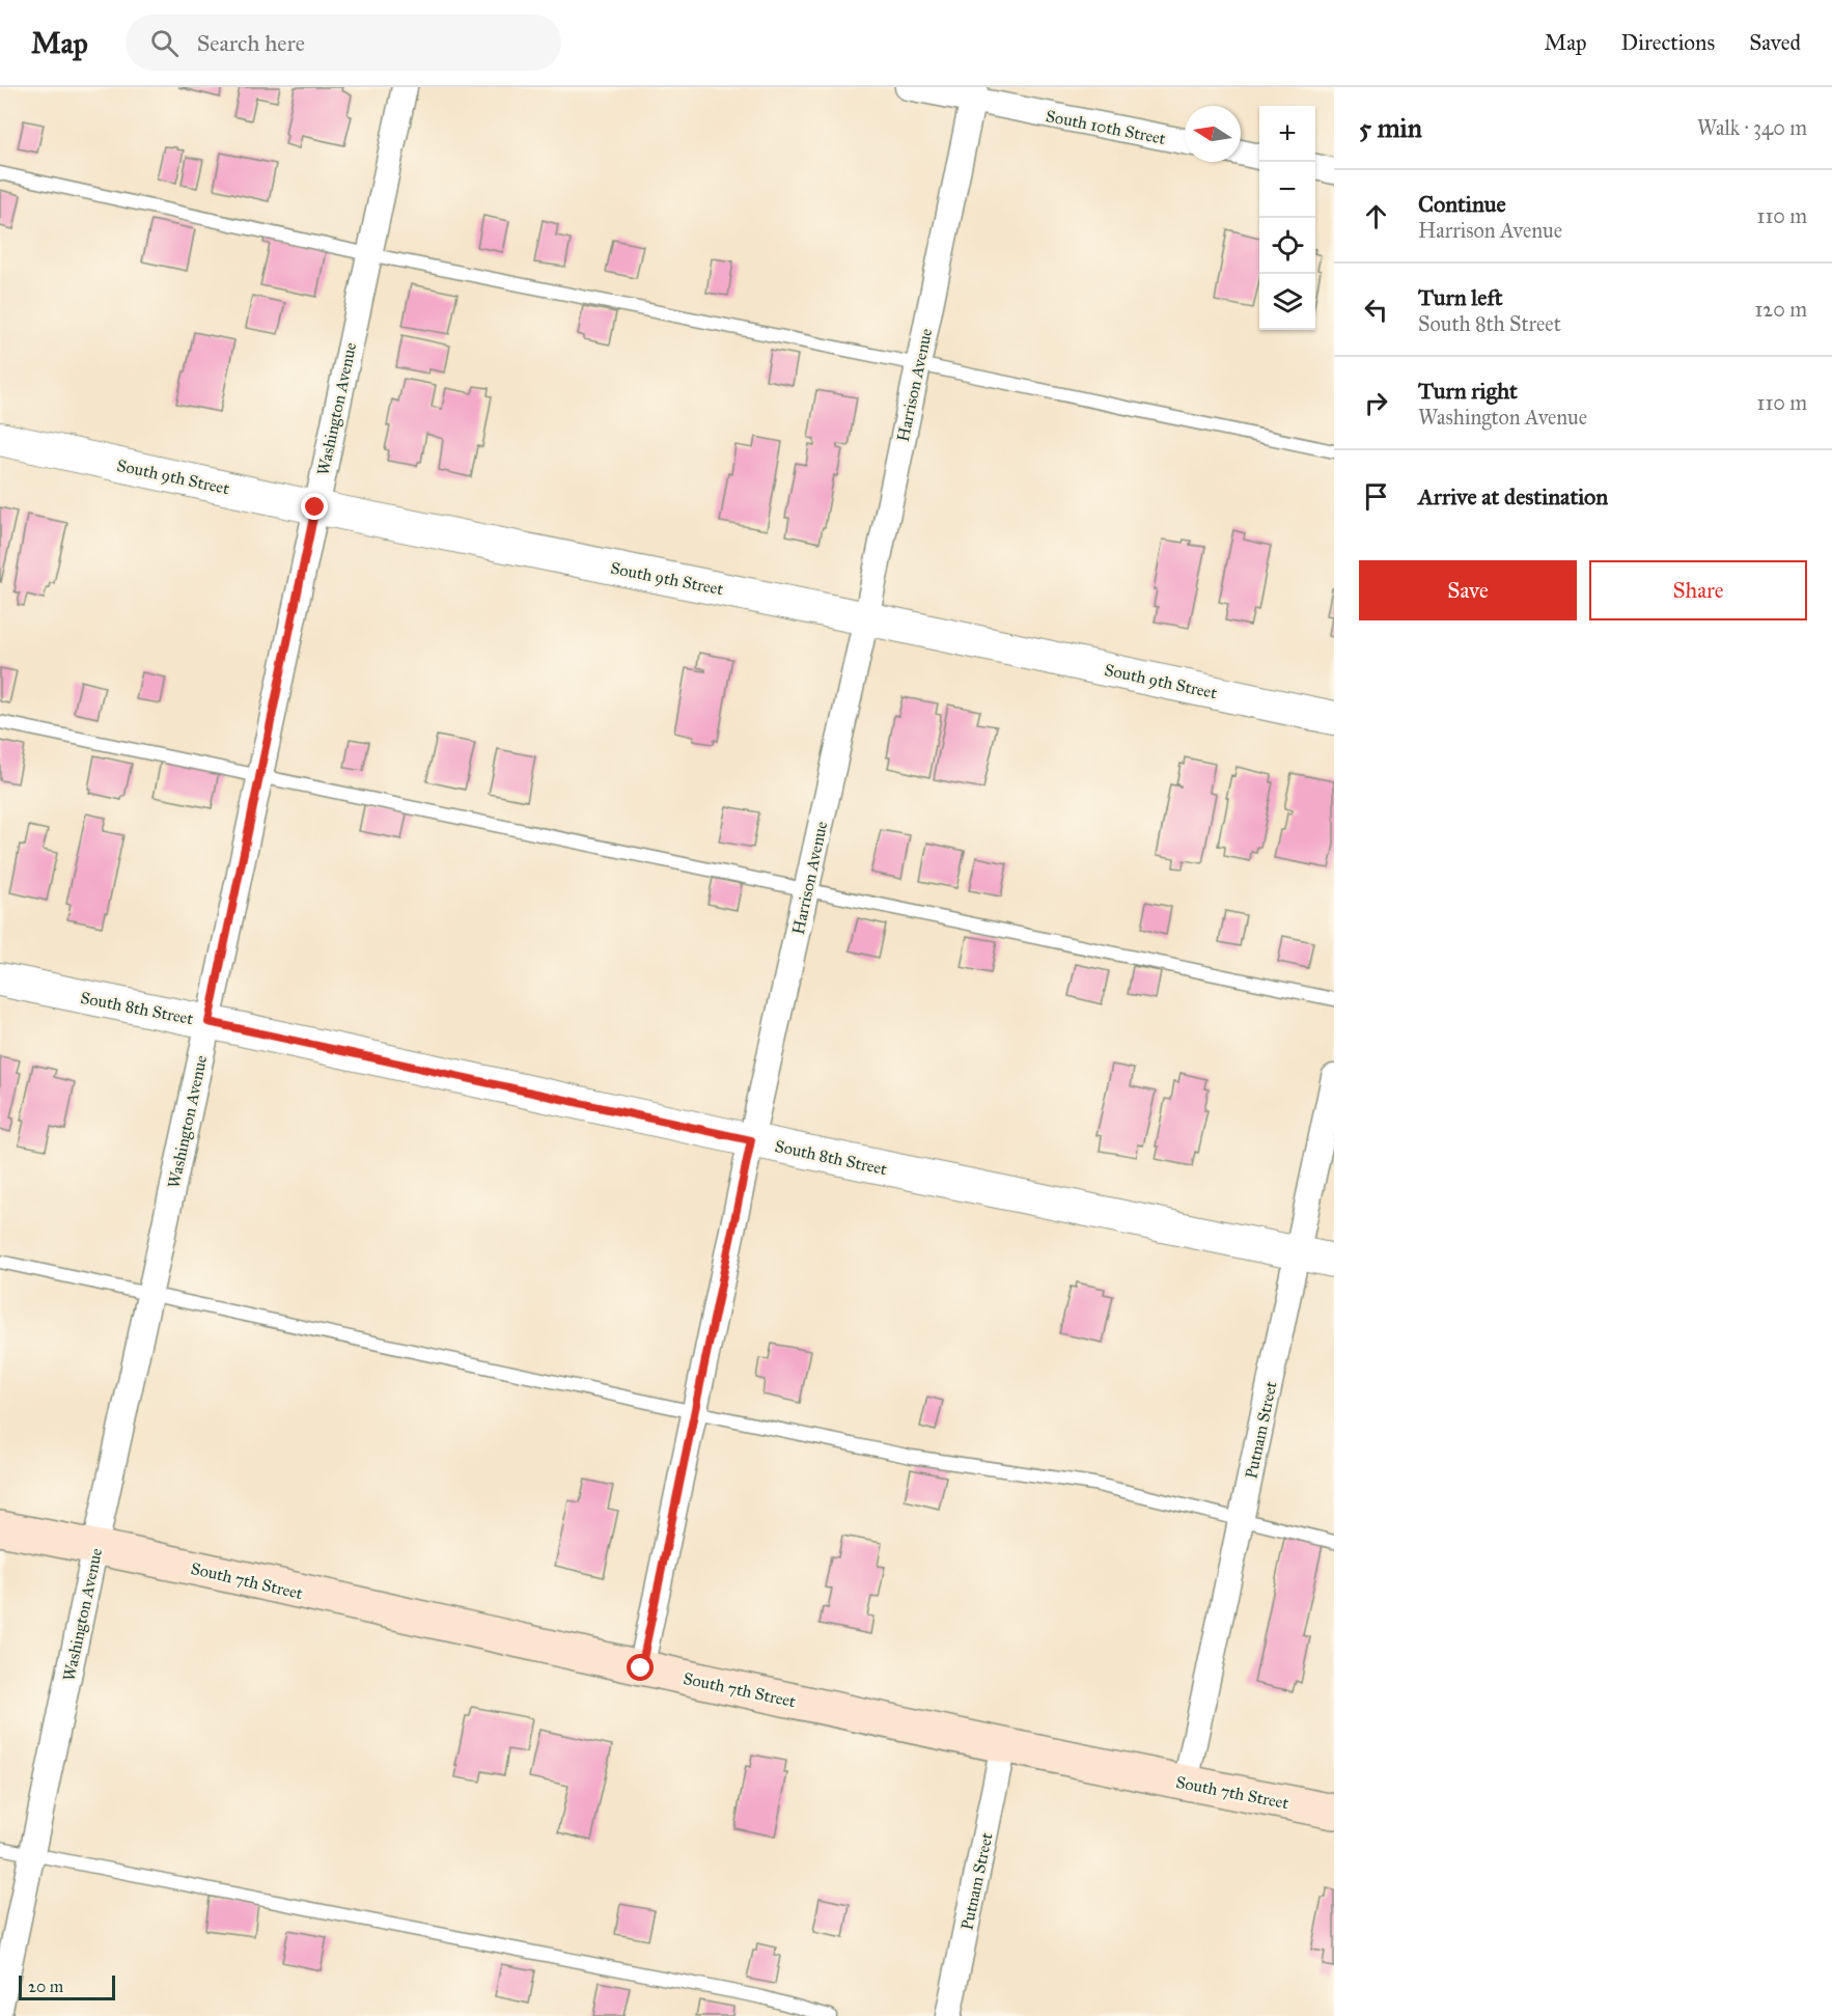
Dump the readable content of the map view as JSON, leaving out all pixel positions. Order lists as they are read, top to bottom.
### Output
{
  "streets": {
    "main road": ["South 7th Street"],
    "street": [
      "South 10th Street",
      "Harrison Avenue",
      "Washington Avenue",
      "South 9th Street",
      "South 8th Street",
      "Putnam Street"
    ]
  },
  "crossings": [
    ["South 10th Street", "Harrison Avenue"],
    ["Harrison Avenue", "South 9th Street"],
    ["Harrison Avenue", "South 8th Street"],
    ["Harrison Avenue", "South 7th Street"],
    ["Washington Avenue", "South 9th Street"],
    ["Washington Avenue", "South 8th Street"],
    ["Washington Avenue", "South 7th Street"],
    ["South 8th Street", "Putnam Street"],
    ["Putnam Street", "South 7th Street"]
  ],
  "scale_bar": "20 m",
  "north": "left",
  "page": {
    "header": "Map",
    "search": "Search here",
    "nav": ["Map", "Directions", "Saved"],
    "heading": ["5 min", "Walk · 340 m"],
    "map_buttons": ["+", "−"],
    "list": [
      ["Continue", "Harrison Avenue", "110 m"],
      ["Turn left", "South 8th Street", "120 m"],
      ["Turn right", "Washington Avenue", "110 m"],
      "Arrive at destination"
    ],
    "buttons": ["Save", "Share"],
    "scale": "20 m"
  }
}
